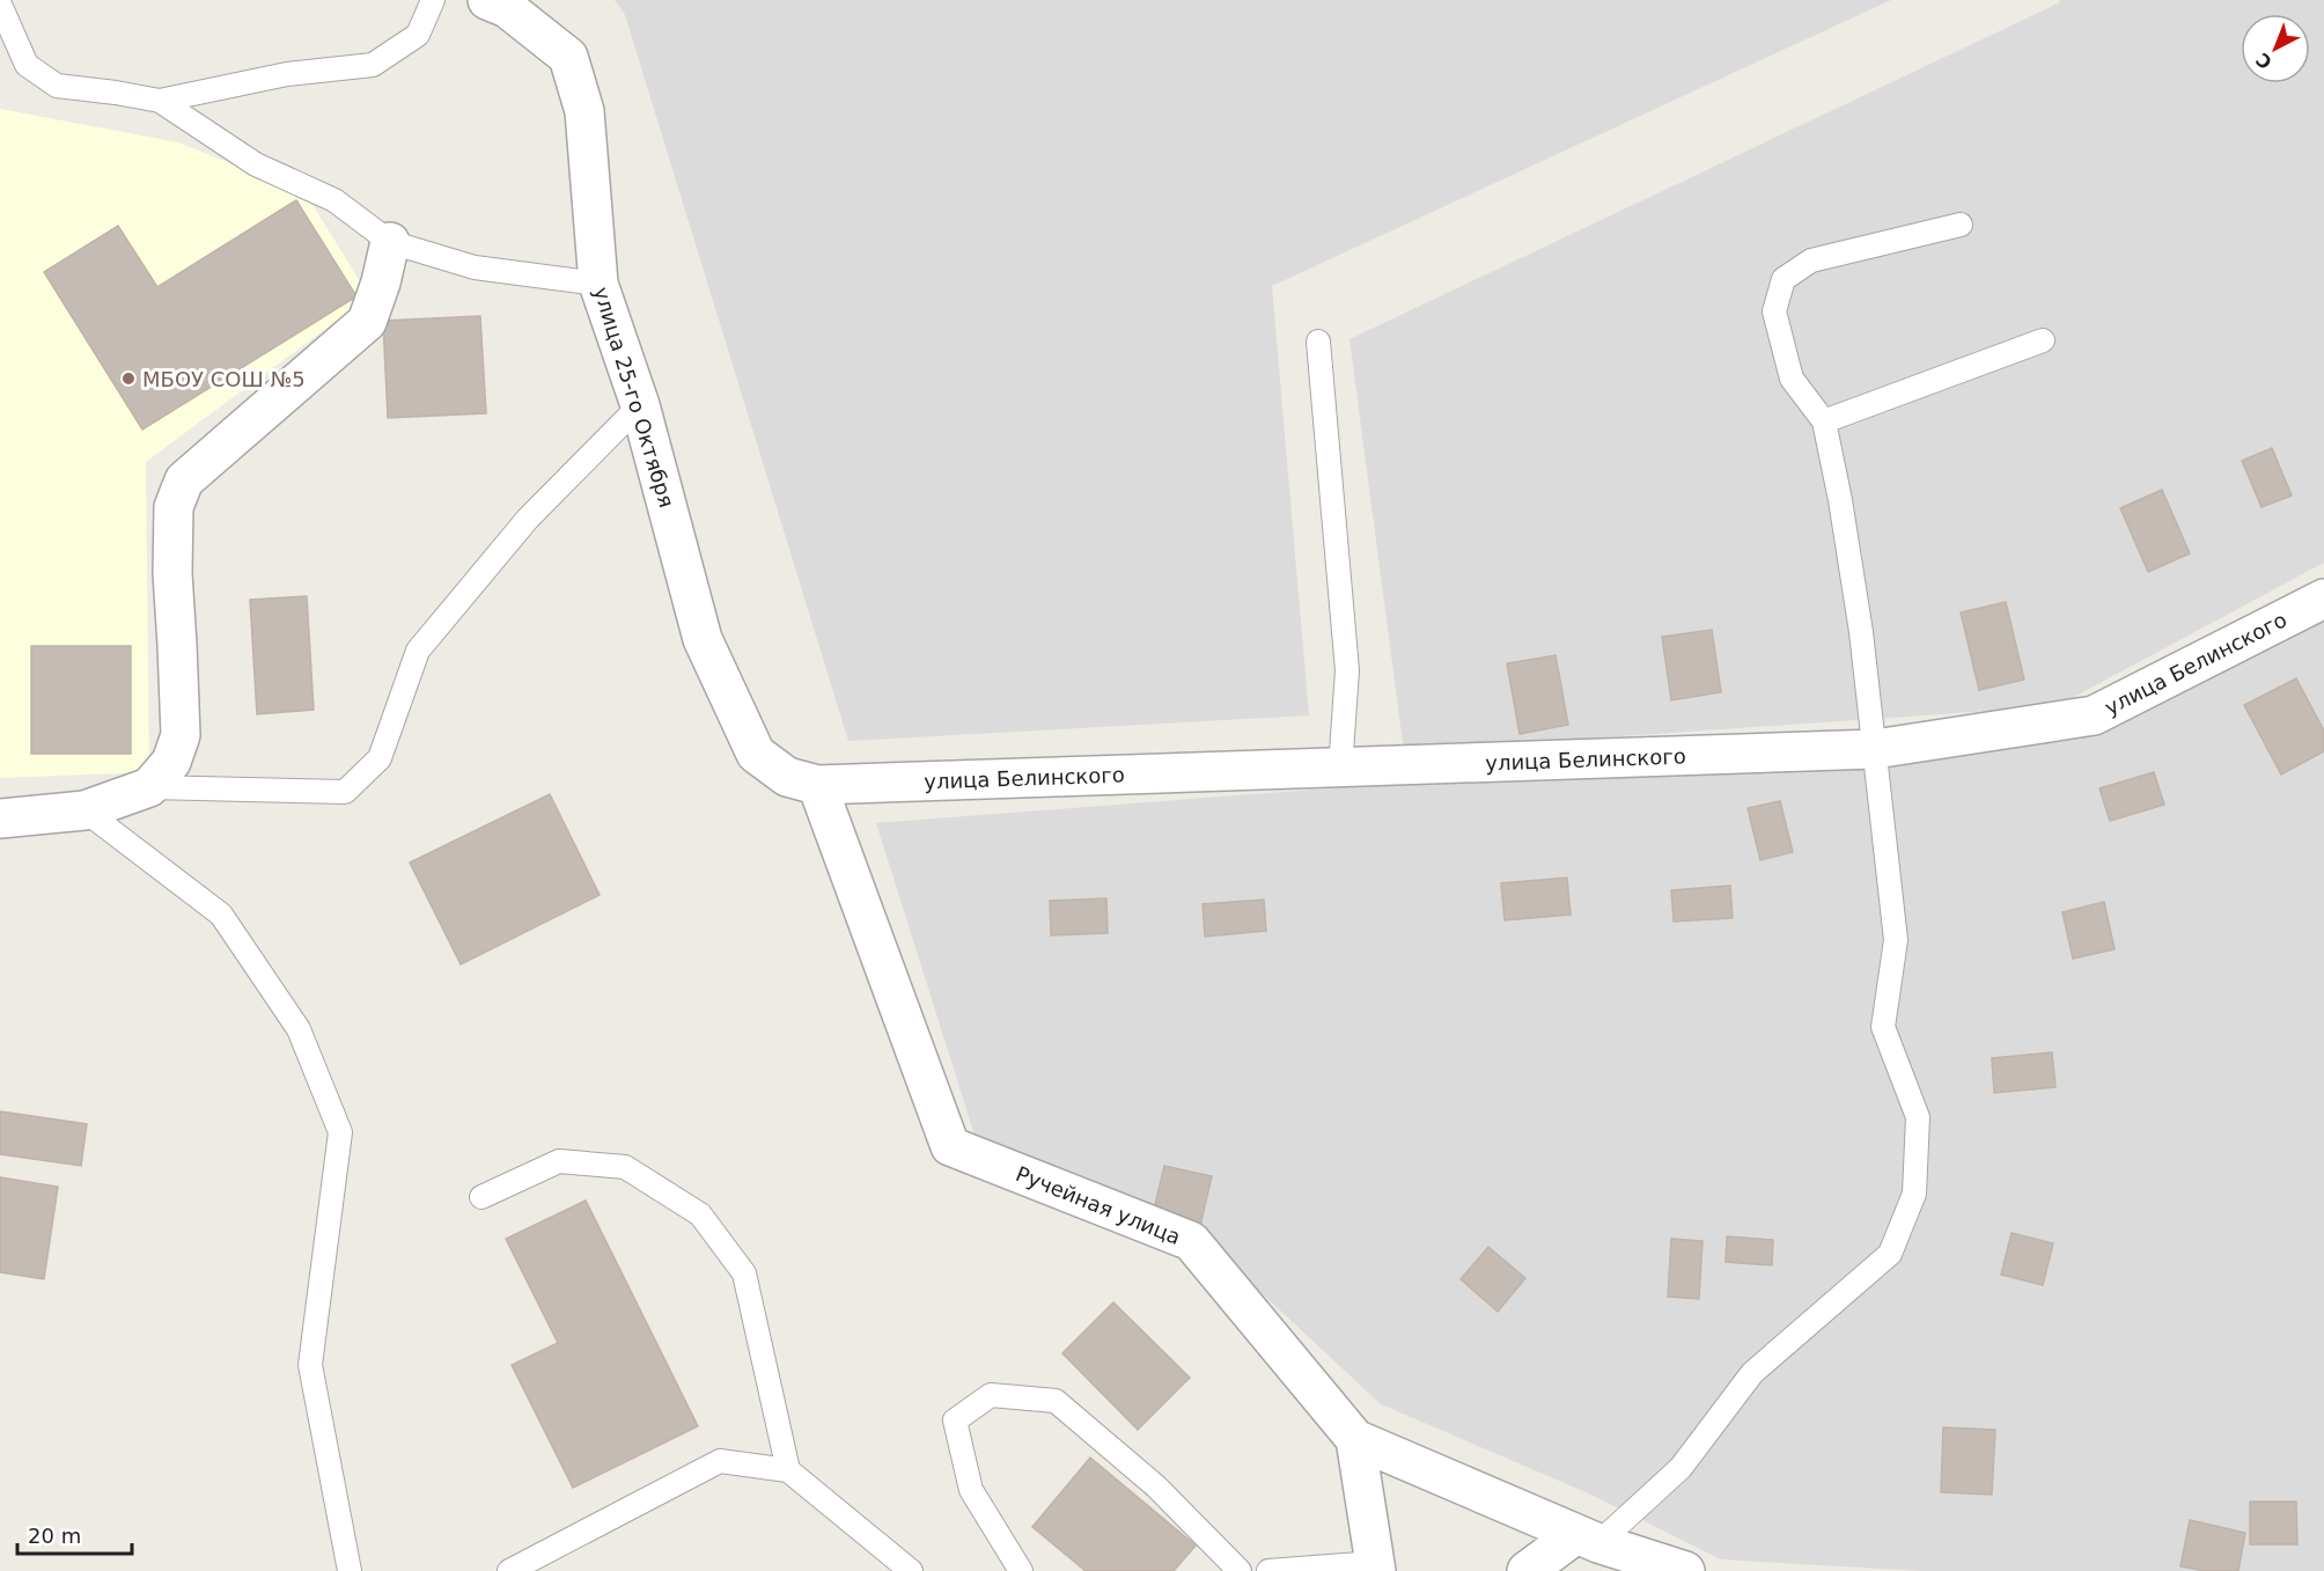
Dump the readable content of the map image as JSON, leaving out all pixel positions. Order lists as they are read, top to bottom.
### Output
{
  "streets": {
    "street": ["улица 25-го Октября", "улица Белинского", "Ручейная улица"]
  },
  "crossings": [
    ["улица 25-го Октября", "улица Белинского"],
    ["улица 25-го Октября", "Ручейная улица"],
    ["улица Белинского", "Ручейная улица"]
  ],
  "places": ["МБОУ СОШ №5"],
  "scale_bar": "20 m",
  "north": "bottom left"
}
